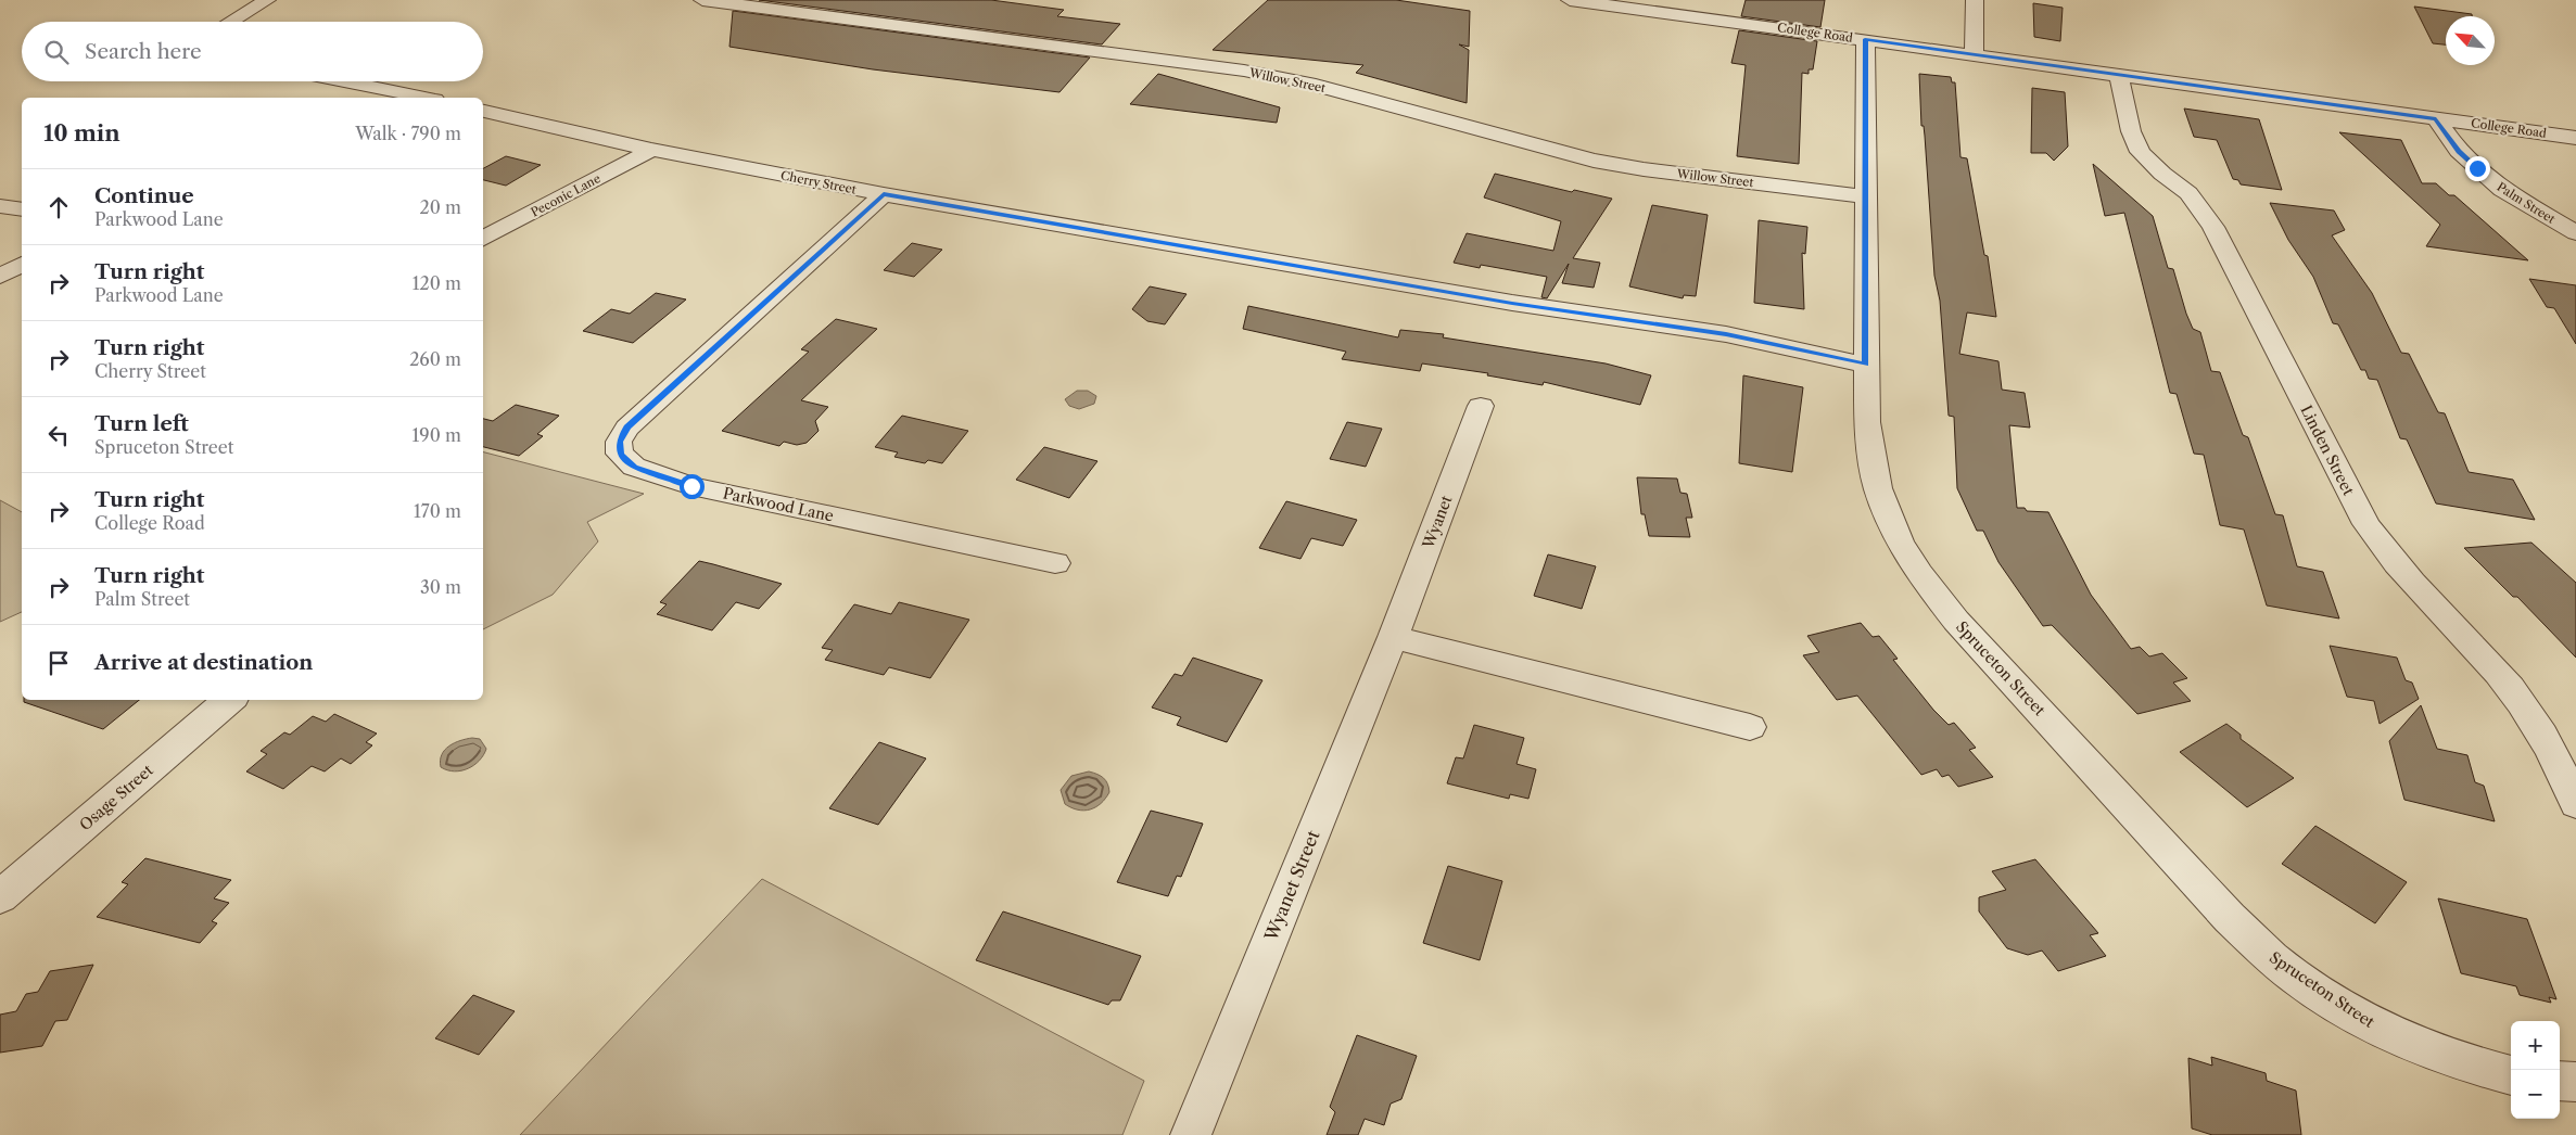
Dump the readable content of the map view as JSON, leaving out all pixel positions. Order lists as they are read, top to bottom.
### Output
{
  "streets": {
    "street": [
      "College Road",
      "Willow Street",
      "Cherry Street",
      "Peconic Lane",
      "Palm Street",
      "Linden Street",
      "Parkwood Lane",
      "Wyanet",
      "Spruceton Street",
      "Osage Street",
      "Wyanet Street"
    ]
  },
  "crossings": [
    ["College Road", "Palm Street"],
    ["College Road", "Linden Street"],
    ["College Road", "Spruceton Street"],
    ["Willow Street", "Spruceton Street"],
    ["Cherry Street", "Peconic Lane"],
    ["Cherry Street", "Parkwood Lane"],
    ["Cherry Street", "Spruceton Street"],
    ["Wyanet", "Wyanet Street"]
  ],
  "north": "top left",
  "page": {
    "search": "Search here",
    "heading": ["10 min", "Walk · 790 m"],
    "list": [
      ["Continue", "Parkwood Lane", "20 m"],
      ["Turn right", "Parkwood Lane", "120 m"],
      ["Turn right", "Cherry Street", "260 m"],
      ["Turn left", "Spruceton Street", "190 m"],
      ["Turn right", "College Road", "170 m"],
      ["Turn right", "Palm Street", "30 m"],
      "Arrive at destination"
    ],
    "map_buttons": ["+", "−"]
  }
}
